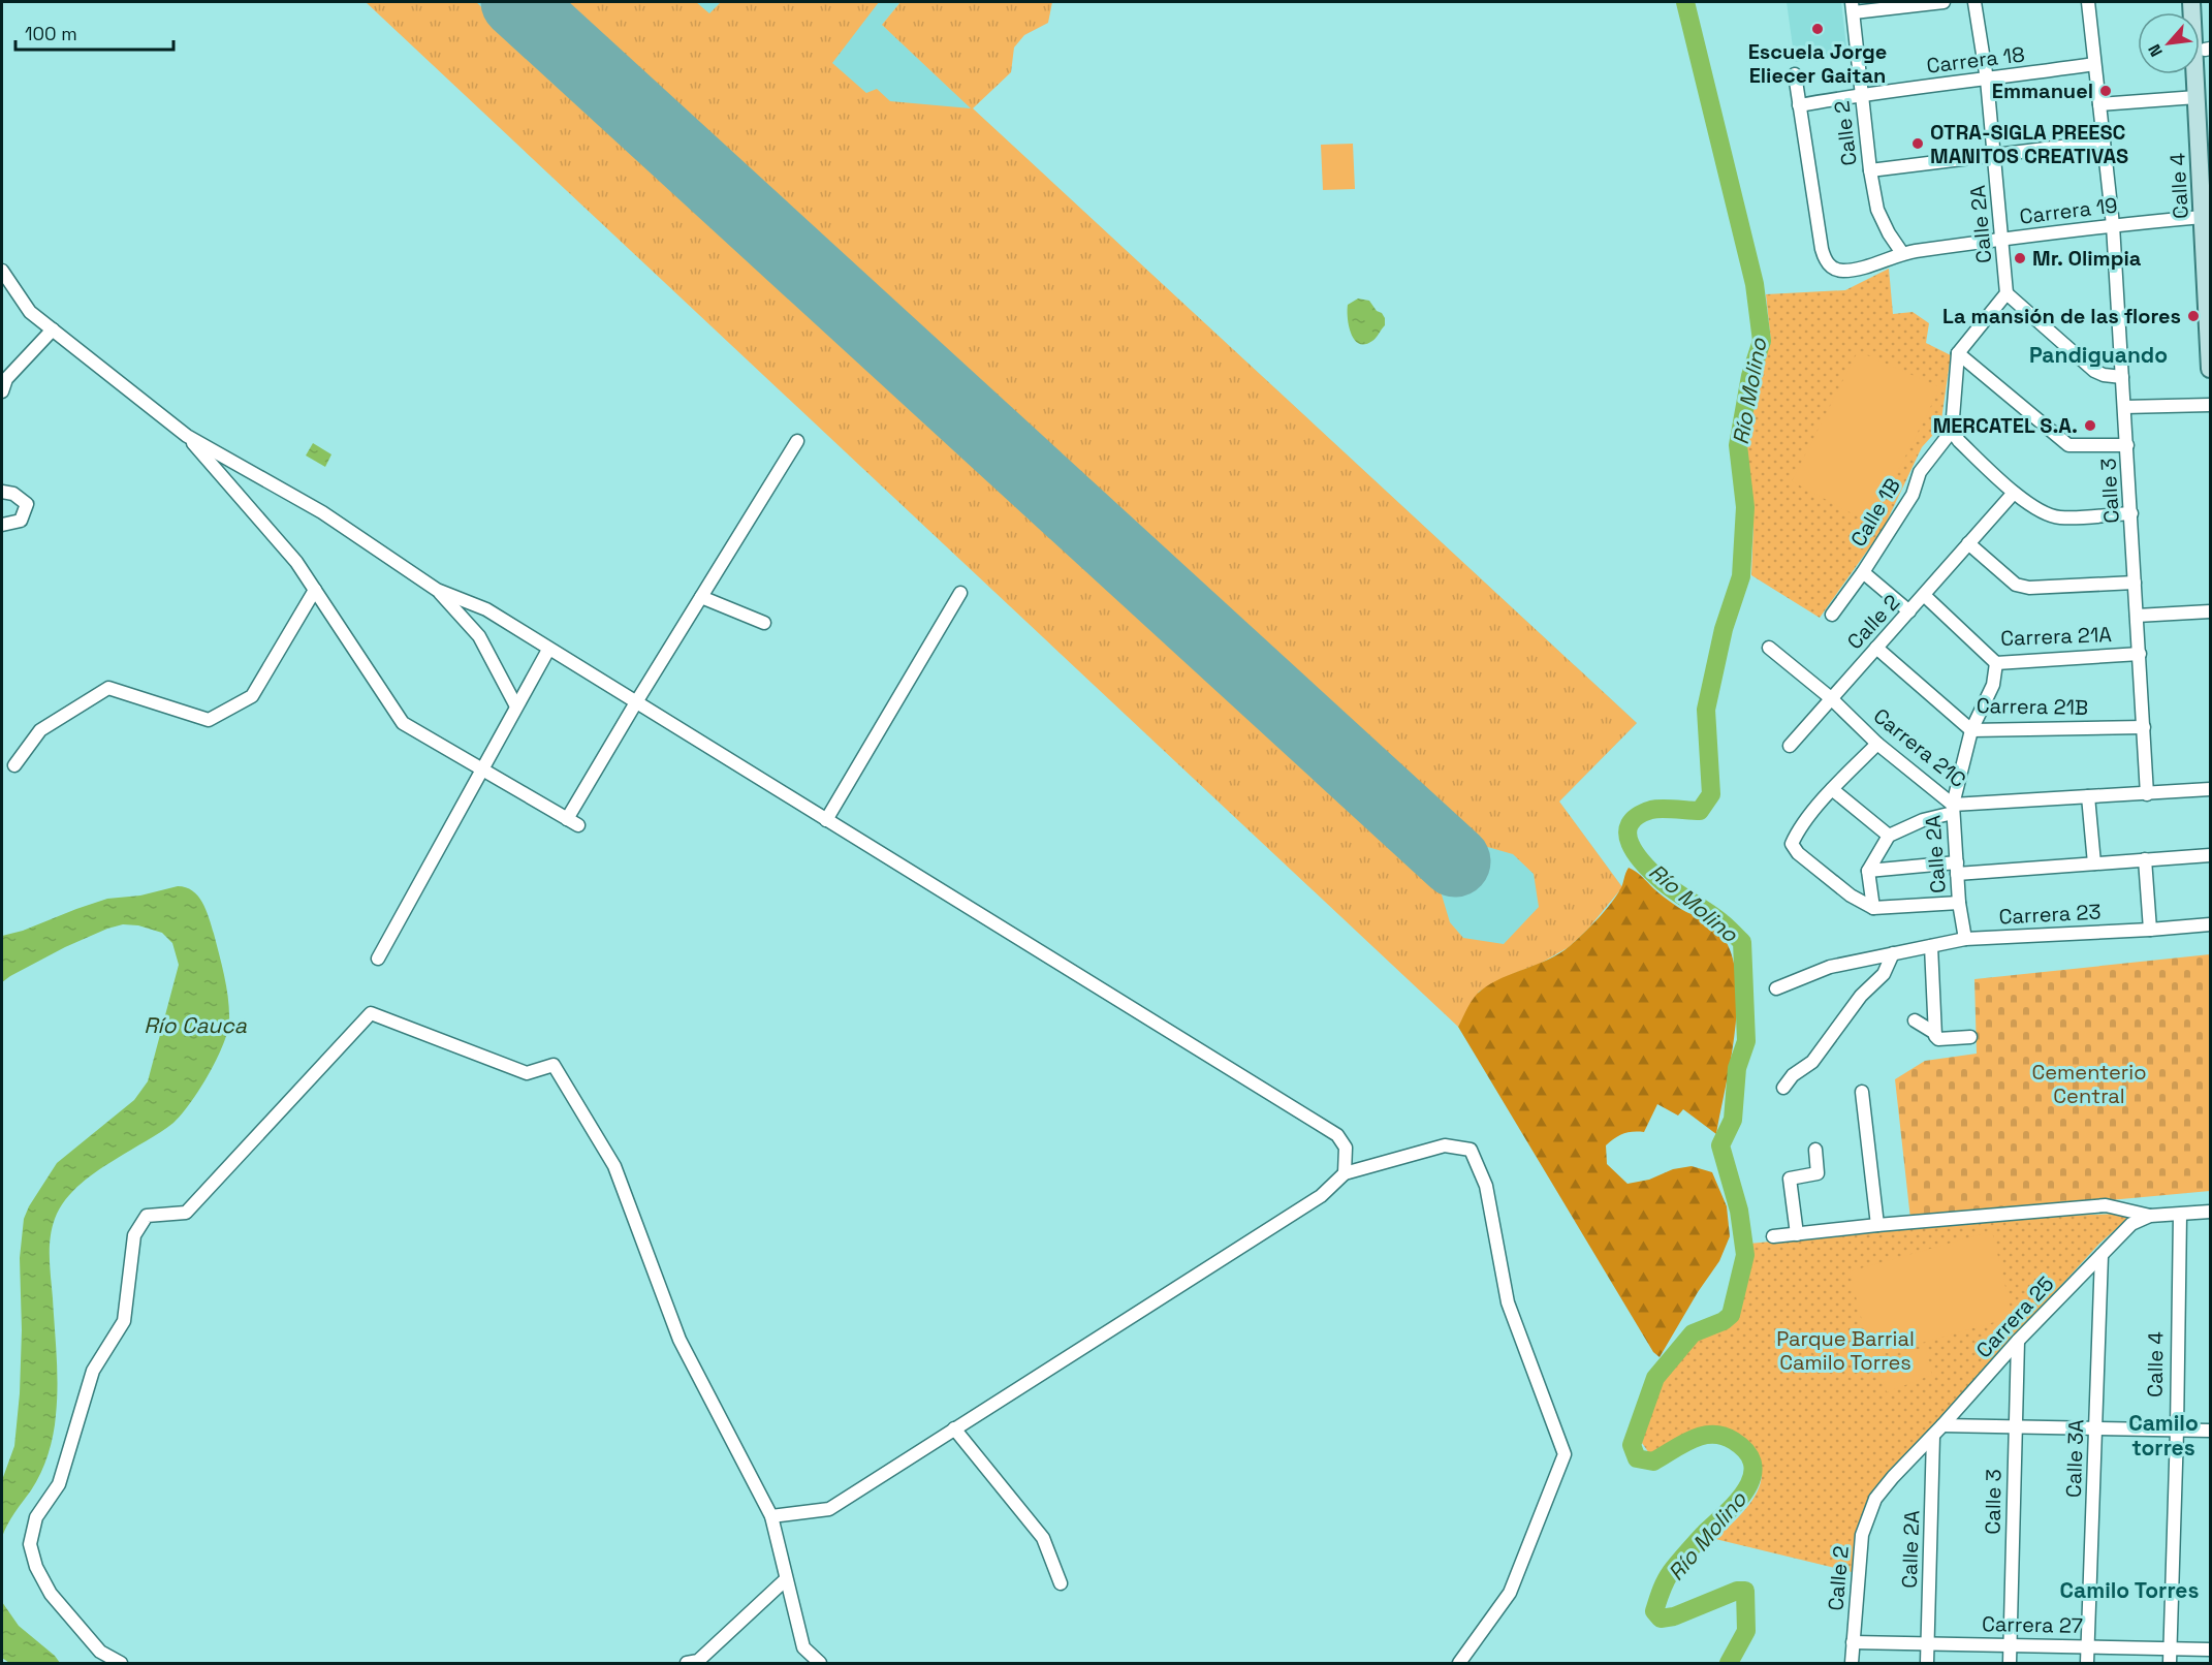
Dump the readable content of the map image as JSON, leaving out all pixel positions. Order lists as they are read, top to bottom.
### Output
{
  "streets": {
    "main road": ["Calle 4"],
    "street": [
      "Carrera 18",
      "Calle 2",
      "Carrera 19",
      "Calle 2A",
      "Calle 3",
      "Calle 1B",
      "Carrera 21A",
      "Carrera 21B",
      "Carrera 21C",
      "Carrera 23",
      "Carrera 25",
      "Calle 3A",
      "Carrera 27"
    ]
  },
  "crossings": [
    ["Carrera 18", "Calle 2"],
    ["Carrera 18", "Carrera 19"],
    ["Carrera 18", "Calle 2A"],
    ["Carrera 18", "Calle 3"],
    ["Calle 2", "Carrera 19"],
    ["Calle 2", "Carrera 21A"],
    ["Calle 2", "Carrera 21B"],
    ["Calle 2", "Carrera 21C"],
    ["Calle 2", "Carrera 25"],
    ["Calle 2", "Carrera 27"],
    ["Calle 4", "Carrera 19"],
    ["Calle 4", "Carrera 25"],
    ["Calle 4", "Carrera 27"],
    ["Carrera 19", "Calle 2A"],
    ["Carrera 19", "Calle 3"],
    ["Calle 2A", "Carrera 21A"],
    ["Calle 2A", "Carrera 21B"],
    ["Calle 2A", "Carrera 21C"],
    ["Calle 2A", "Carrera 23"],
    ["Calle 2A", "Carrera 25"],
    ["Calle 2A", "Carrera 27"],
    ["Calle 3", "Carrera 21A"],
    ["Calle 3", "Carrera 21B"],
    ["Calle 3", "Carrera 21C"],
    ["Calle 3", "Carrera 25"],
    ["Calle 3", "Carrera 27"],
    ["Carrera 25", "Calle 3A"],
    ["Calle 3A", "Carrera 27"]
  ],
  "districts": ["Pandiguando", "Camilo torres", "Camilo Torres"],
  "water": ["Río Molino", "Río Cauca"],
  "parks": ["Cementerio Central", "Parque Barrial Camilo Torres"],
  "places": [
    "Escuela Jorge Eliecer Gaitan",
    "Emmanuel",
    "OTRA-SIGLA PREESC MANITOS CREATIVAS",
    "Mr. Olimpia",
    "La mansión de las flores",
    "MERCATEL S.A."
  ],
  "scale_bar": "100 m",
  "north": "bottom left"
}
